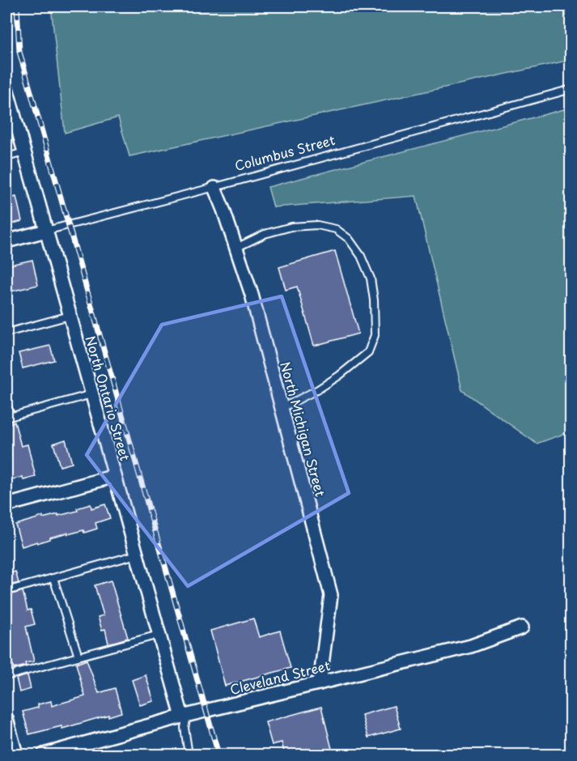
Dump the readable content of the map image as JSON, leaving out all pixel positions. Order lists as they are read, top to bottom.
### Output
{
  "streets": {
    "street": [
      "Columbus Street",
      "North Ontario Street",
      "North Michigan Street",
      "Cleveland Street"
    ]
  },
  "crossings": [
    ["Columbus Street", "North Ontario Street"],
    ["Columbus Street", "North Michigan Street"],
    ["North Ontario Street", "Cleveland Street"],
    ["North Michigan Street", "Cleveland Street"]
  ]
}
